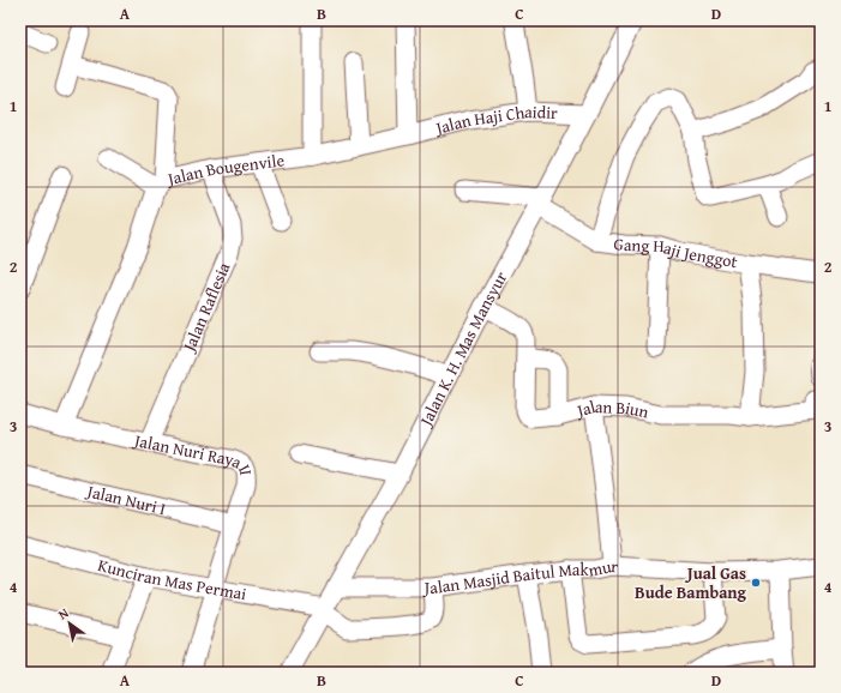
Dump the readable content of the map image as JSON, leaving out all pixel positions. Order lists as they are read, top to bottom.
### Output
{
  "streets": {
    "street": [
      "Jalan Haji Chaidir",
      "Jalan Bougenvile",
      "Gang Haji Jenggot",
      "Jalan Raflesia",
      "Jalan K. H. Mas Mansyur",
      "Jalan Biun",
      "Jalan Nuri Raya II",
      "Jalan Nuri I",
      "Jalan Masjid Baitul Makmur",
      "Kunciran Mas Permai"
    ]
  },
  "crossings": [
    ["Jalan Haji Chaidir", "Jalan Bougenvile"],
    ["Jalan Haji Chaidir", "Jalan K. H. Mas Mansyur"],
    ["Jalan Bougenvile", "Jalan Raflesia"],
    ["Jalan Bougenvile", "Jalan Nuri Raya II"],
    ["Gang Haji Jenggot", "Jalan K. H. Mas Mansyur"],
    ["Jalan Raflesia", "Jalan Nuri Raya II"],
    ["Jalan K. H. Mas Mansyur", "Jalan Biun"],
    ["Jalan K. H. Mas Mansyur", "Jalan Masjid Baitul Makmur"],
    ["Jalan K. H. Mas Mansyur", "Kunciran Mas Permai"],
    ["Jalan Nuri Raya II", "Jalan Nuri I"],
    ["Jalan Nuri Raya II", "Kunciran Mas Permai"]
  ],
  "places": ["Jual Gas Bude Bambang"],
  "north": "top left",
  "grid": {
    "columns": [
      "A",
      "B",
      "C",
      "D"
    ],
    "rows": [
      "1",
      "2",
      "3",
      "4"
    ]
  }
}
